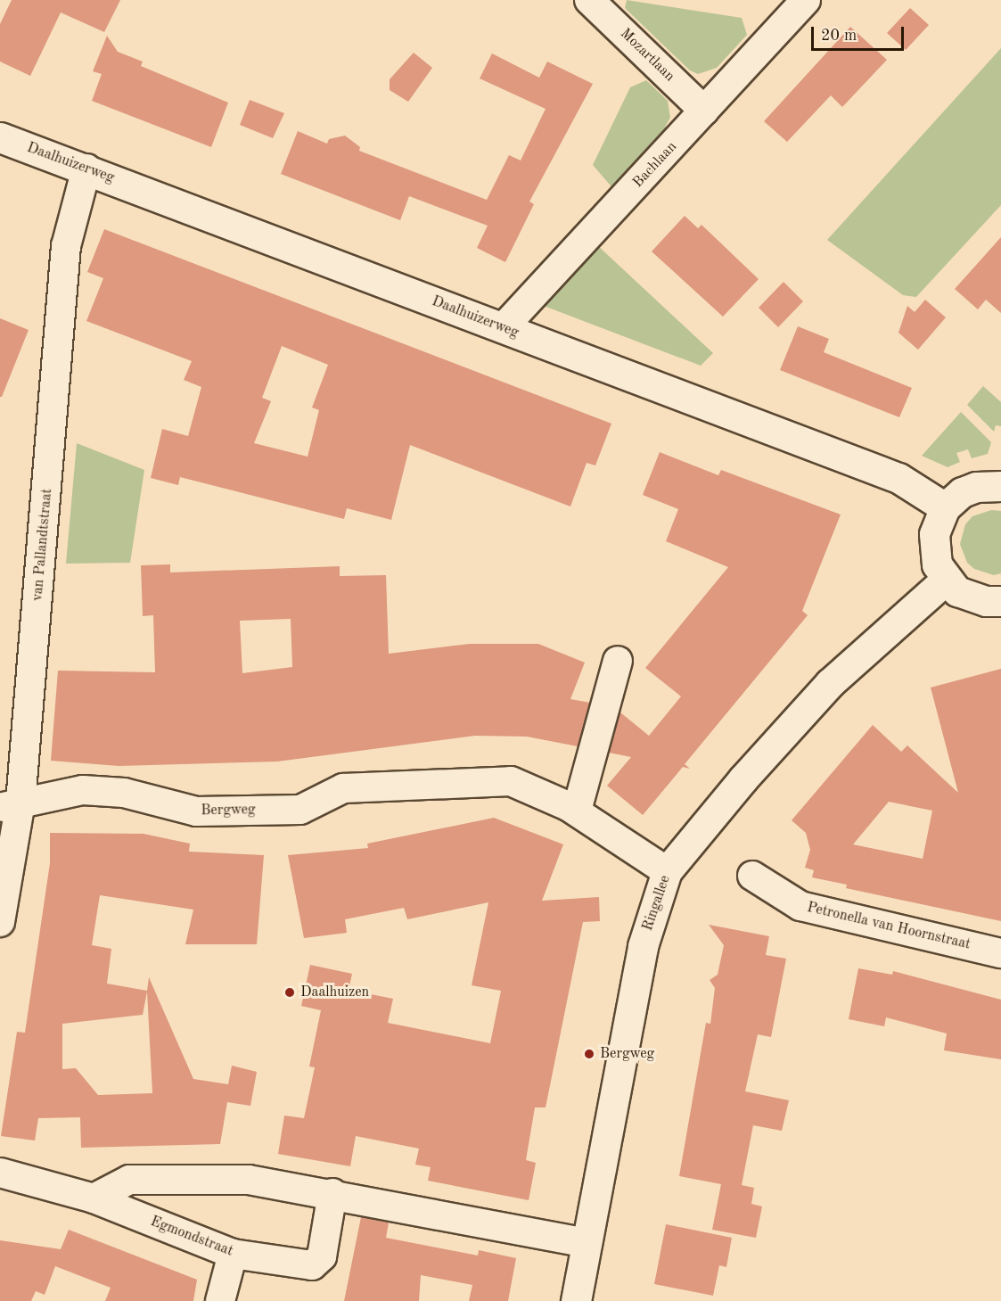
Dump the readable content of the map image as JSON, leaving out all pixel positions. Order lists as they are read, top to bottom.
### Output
{
  "streets": {
    "main road": ["Daalhuizerweg", "Ringallee"],
    "street": [
      "Mozartlaan",
      "Bachlaan",
      "van Pallandtstraat",
      "Bergweg",
      "Petronella van Hoornstraat",
      "Egmondstraat"
    ]
  },
  "crossings": [
    ["Mozartlaan", "Bachlaan"],
    ["Daalhuizerweg", "Bachlaan"],
    ["Daalhuizerweg", "van Pallandtstraat"],
    ["van Pallandtstraat", "Bergweg"],
    ["Bergweg", "Ringallee"]
  ],
  "places": ["Daalhuizen", "Bergweg"],
  "scale_bar": "20 m"
}
